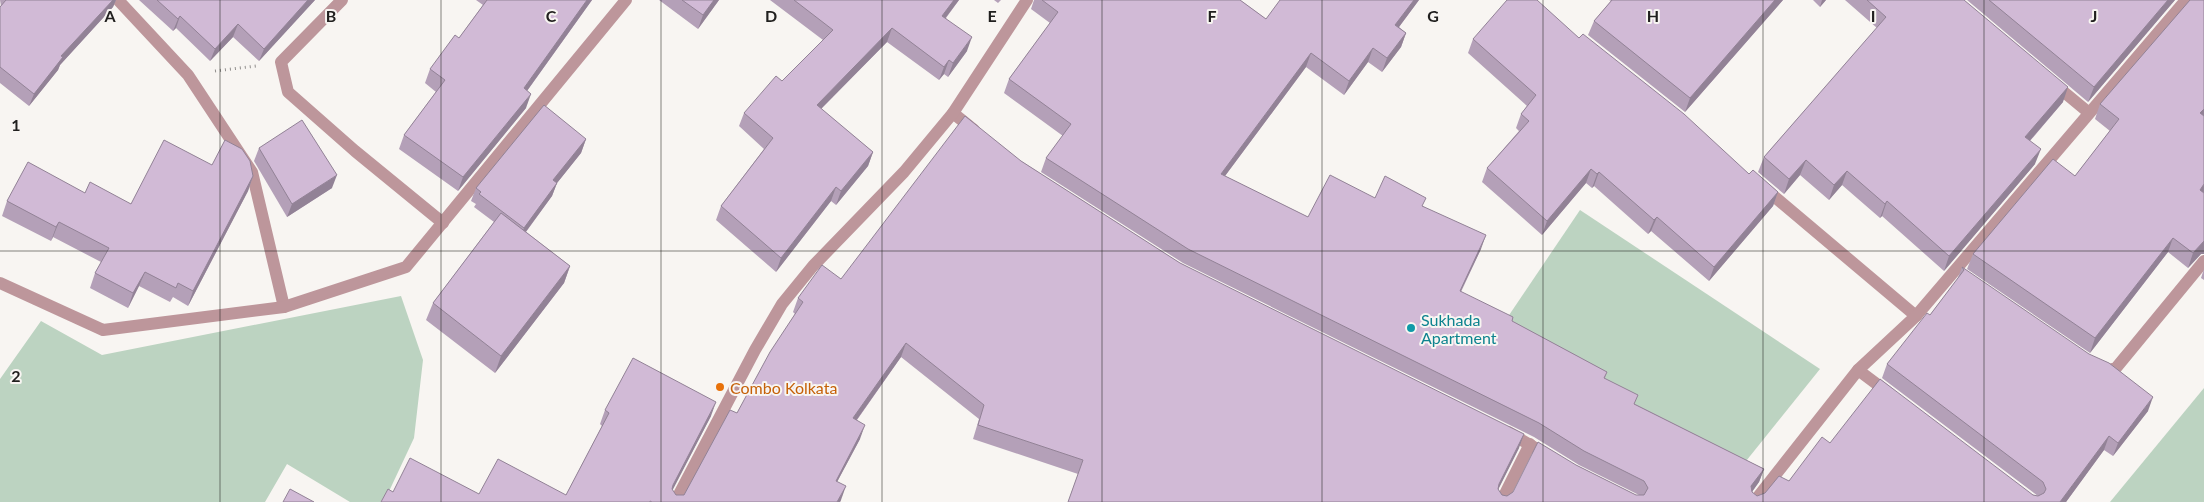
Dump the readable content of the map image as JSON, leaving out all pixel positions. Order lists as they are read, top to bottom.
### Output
{
  "places": ["Sukhada Apartment", "Combo Kolkata"],
  "grid": {
    "columns": [
      "A",
      "B",
      "C",
      "D",
      "E",
      "F",
      "G",
      "H",
      "I",
      "J"
    ],
    "rows": ["1", "2"]
  }
}
